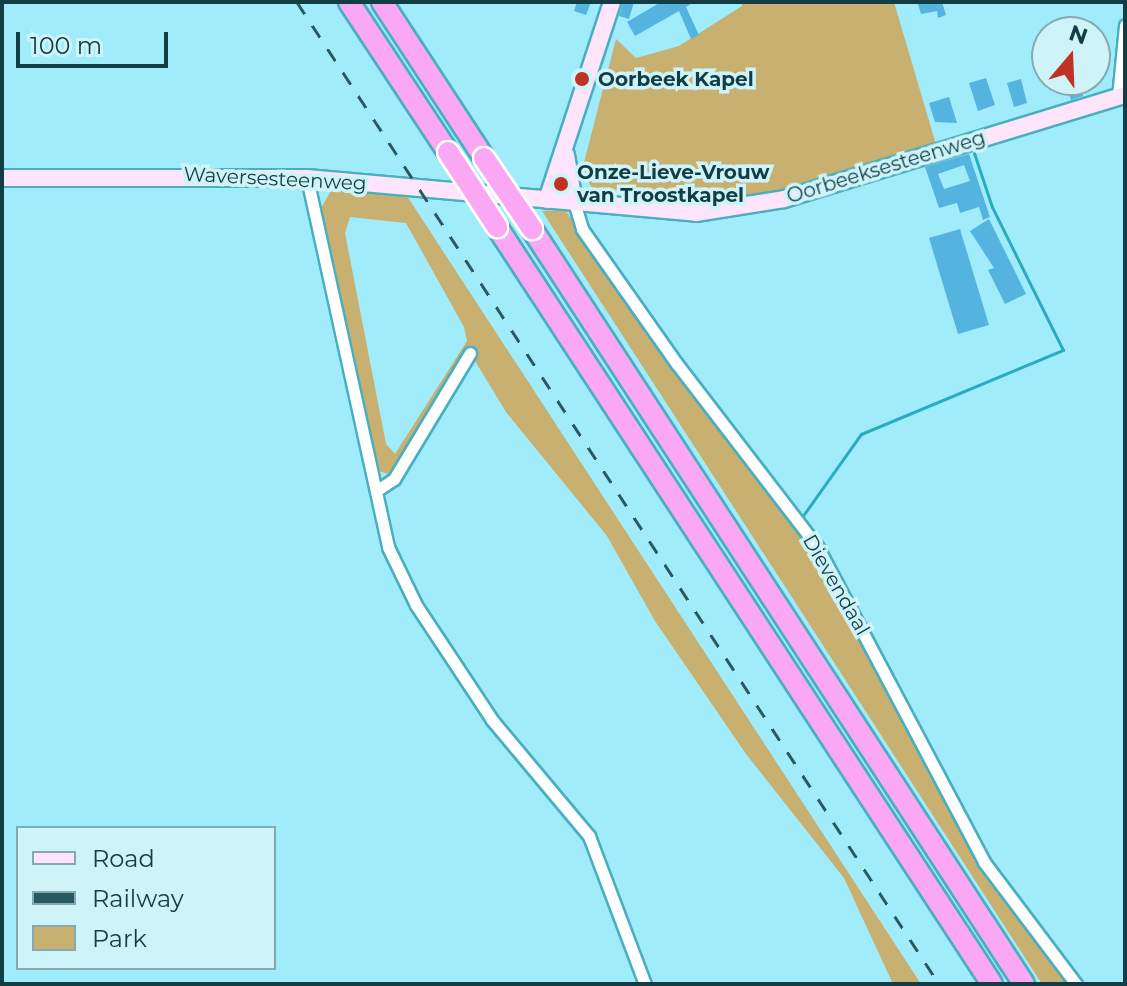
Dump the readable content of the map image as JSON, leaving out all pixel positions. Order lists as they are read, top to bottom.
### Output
{
  "streets": {
    "street": ["Oorbeeksesteenweg", "Waversesteenweg", "Dievendaal"]
  },
  "crossings": [
    ["Oorbeeksesteenweg", "Waversesteenweg"],
    ["Oorbeeksesteenweg", "Dievendaal"]
  ],
  "places": ["Oorbeek Kapel", "Onze-Lieve-Vrouw van Troostkapel"],
  "legend": ["Road", "Railway", "Park"],
  "scale_bar": "100 m",
  "north": "top"
}
